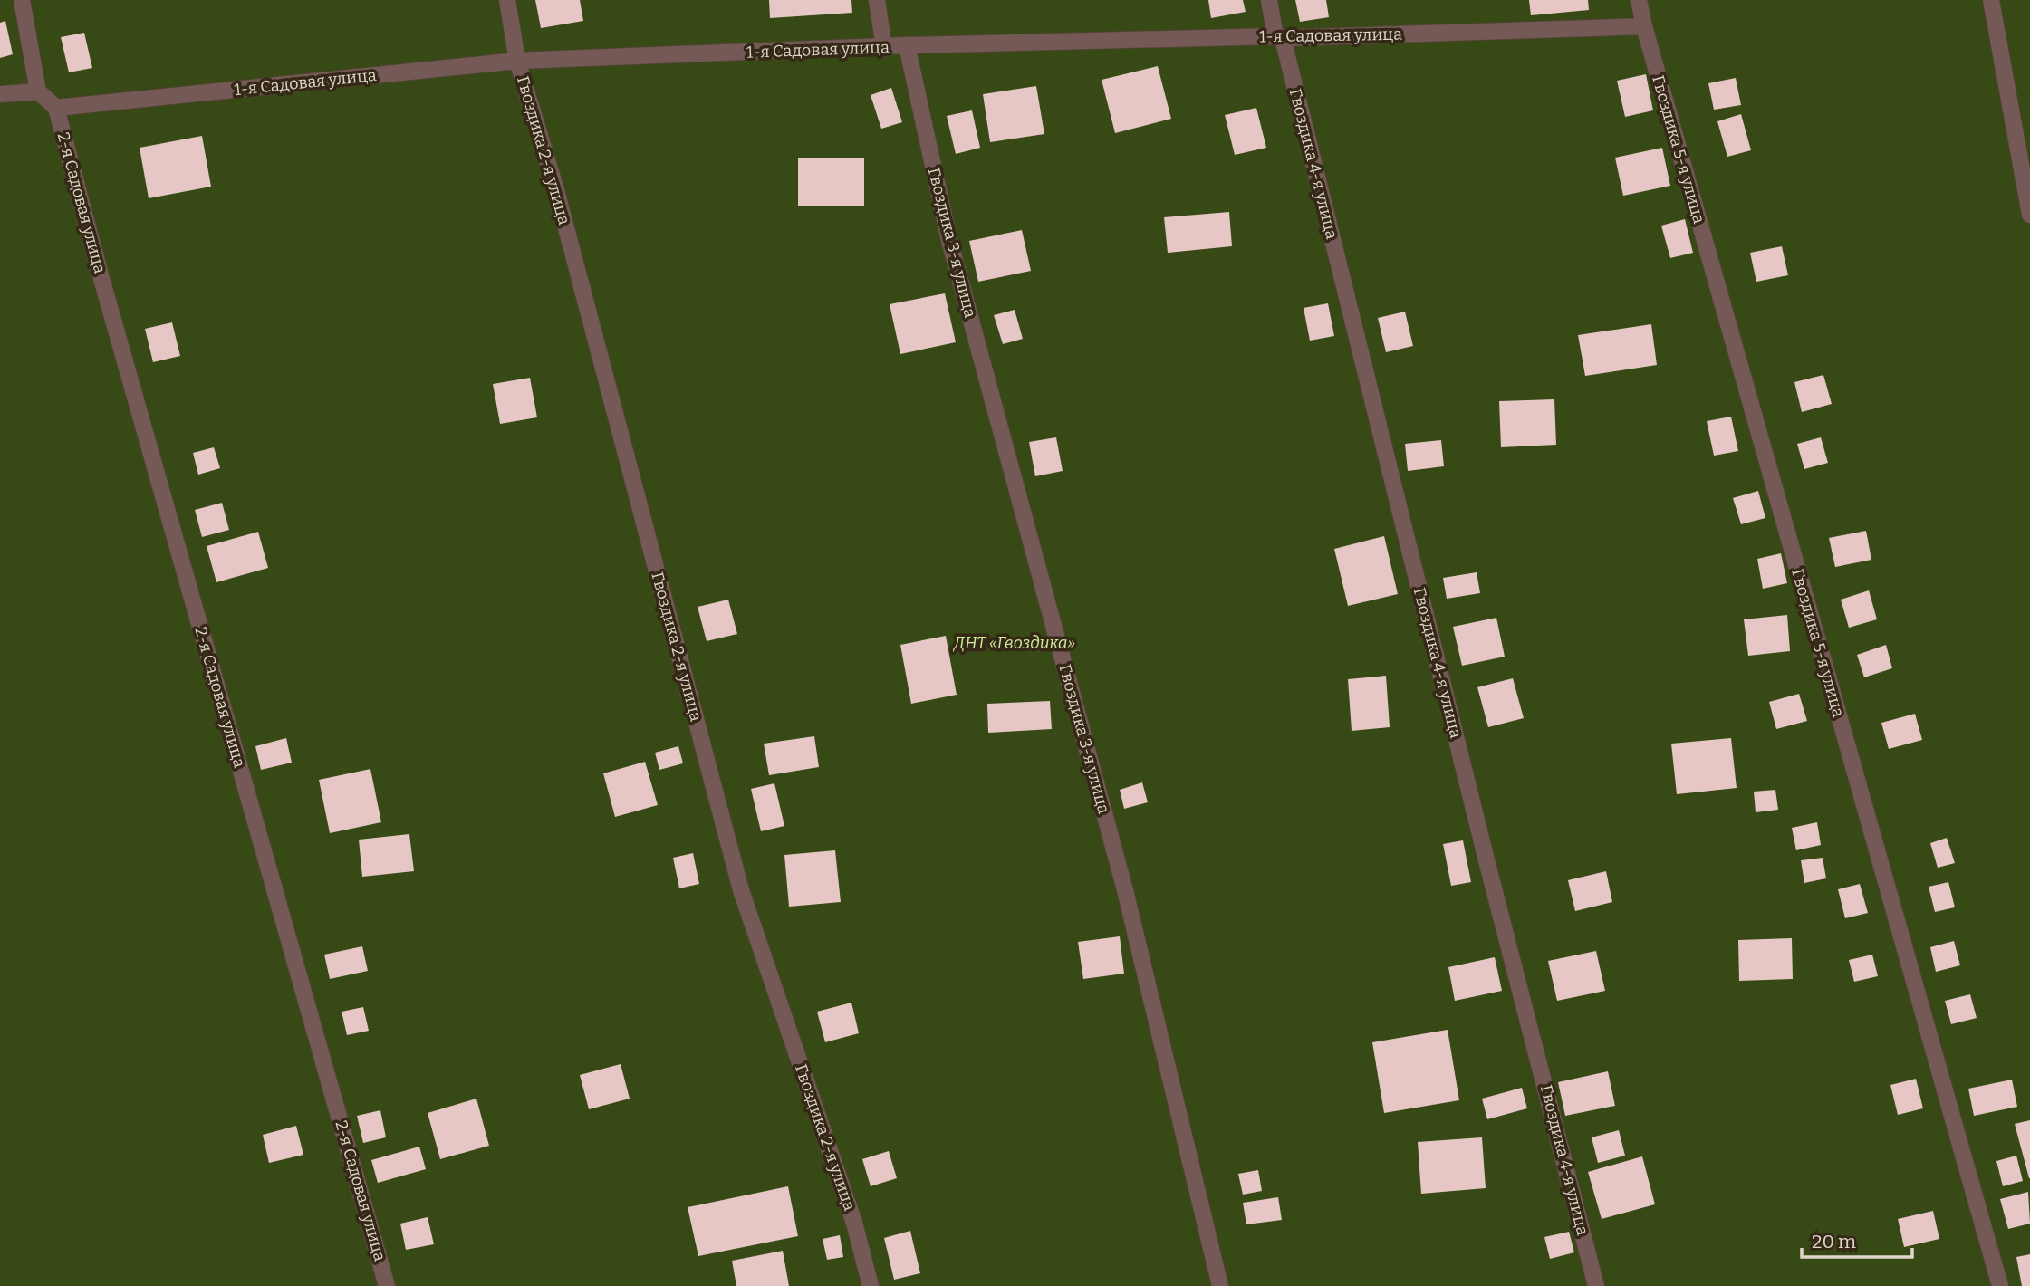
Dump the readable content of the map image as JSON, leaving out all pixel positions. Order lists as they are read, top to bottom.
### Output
{
  "streets": {
    "street": [
      "1-я Садовая улица",
      "Гвоздика 5-я улица",
      "Гвоздика 2-я улица",
      "Гвоздика 4-я улица",
      "2-я Садовая улица",
      "Гвоздика 3-я улица"
    ]
  },
  "crossings": [
    ["1-я Садовая улица", "Гвоздика 5-я улица"],
    ["1-я Садовая улица", "Гвоздика 2-я улица"],
    ["1-я Садовая улица", "Гвоздика 4-я улица"],
    ["1-я Садовая улица", "2-я Садовая улица"],
    ["1-я Садовая улица", "Гвоздика 3-я улица"]
  ],
  "parks": ["ДНТ «Гвоздика»"],
  "scale_bar": "20 m"
}
